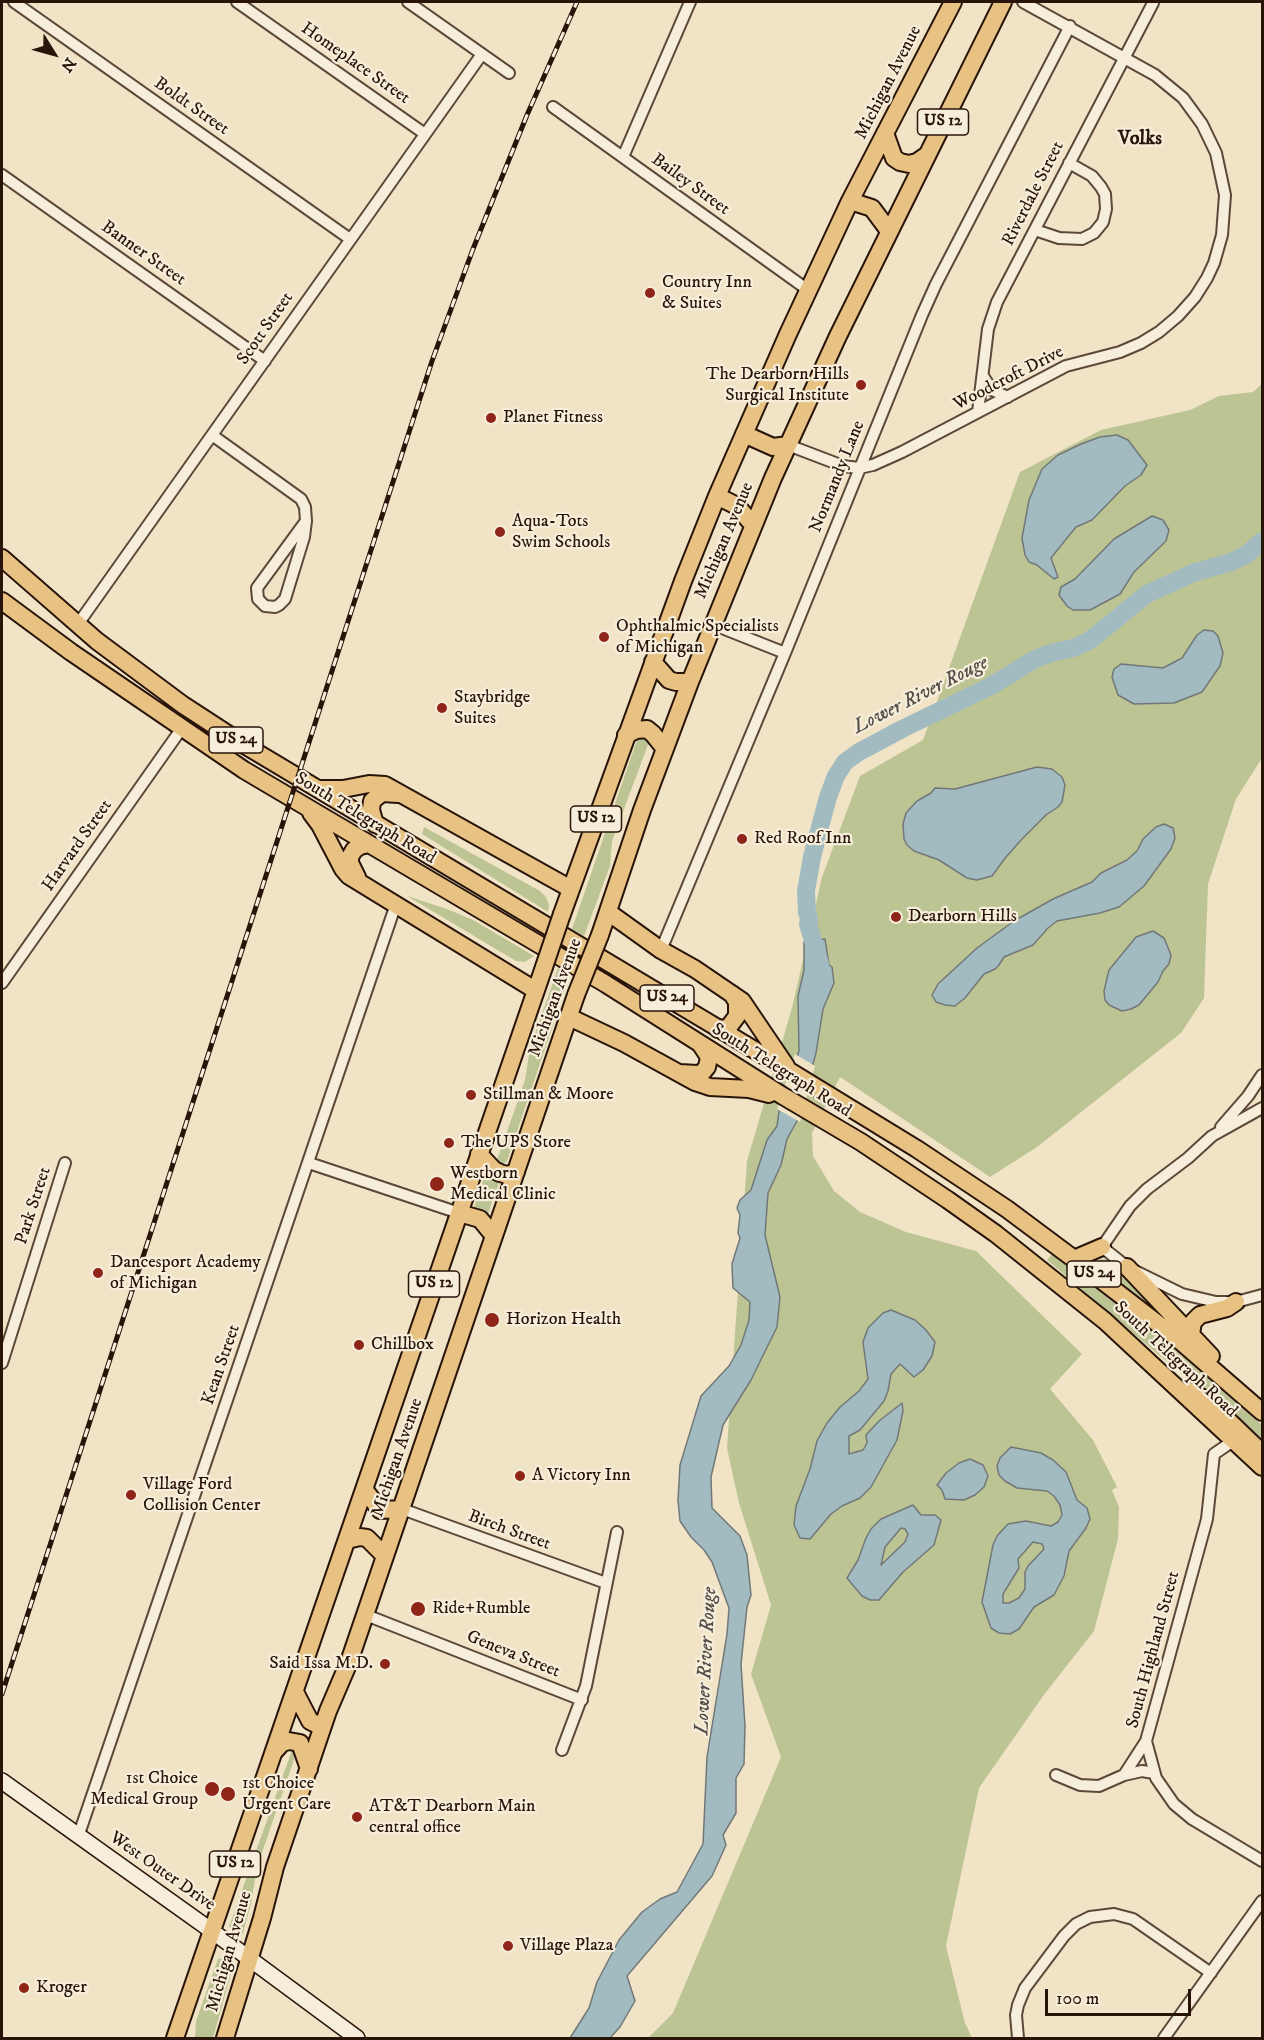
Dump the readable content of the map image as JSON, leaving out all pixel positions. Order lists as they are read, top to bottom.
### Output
{
  "streets": {
    "main road": [
      "Michigan Avenue",
      "US 12",
      "US 24",
      "South Telegraph Road",
      "West Outer Drive"
    ],
    "street": [
      "Homeplace Street",
      "Boldt Street",
      "Bailey Street",
      "Riverdale Street",
      "Banner Street",
      "Scott Street",
      "Woodcroft Drive",
      "Normandy Lane",
      "Harvard Street",
      "Park Street",
      "Kean Street",
      "Birch Street",
      "South Highland Street",
      "Geneva Street"
    ]
  },
  "crossings": [
    ["Homeplace Street", "Scott Street"],
    ["Michigan Avenue", "Bailey Street"],
    ["Michigan Avenue", "Birch Street"],
    ["Michigan Avenue", "Geneva Street"],
    ["Michigan Avenue", "West Outer Drive"],
    ["Boldt Street", "Scott Street"],
    ["Riverdale Street", "Woodcroft Drive"],
    ["Banner Street", "Scott Street"],
    ["Scott Street", "South Telegraph Road"],
    ["Woodcroft Drive", "Normandy Lane"],
    ["South Telegraph Road", "Harvard Street"],
    ["South Telegraph Road", "South Highland Street"],
    ["Kean Street", "West Outer Drive"]
  ],
  "districts": ["Volks"],
  "water": ["Lower River Rouge"],
  "places": [
    "Country Inn & Suites",
    "The Dearborn Hills Surgical Institute",
    "Planet Fitness",
    "Aqua-Tots Swim Schools",
    "Ophthalmic Specialists of Michigan",
    "Staybridge Suites",
    "Red Roof Inn",
    "Dearborn Hills",
    "Stillman & Moore",
    "The UPS Store",
    "Westborn Medical Clinic",
    "Dancesport Academy of Michigan",
    "Horizon Health",
    "Chillbox",
    "A Victory Inn",
    "Village Ford Collision Center",
    "Ride+Rumble",
    "Said Issa M.D.",
    "1st Choice Medical Group",
    "1st Choice Urgent Care",
    "AT&T Dearborn Main central office",
    "Village Plaza",
    "Kroger"
  ],
  "scale_bar": "100 m",
  "north": "bottom right"
}
